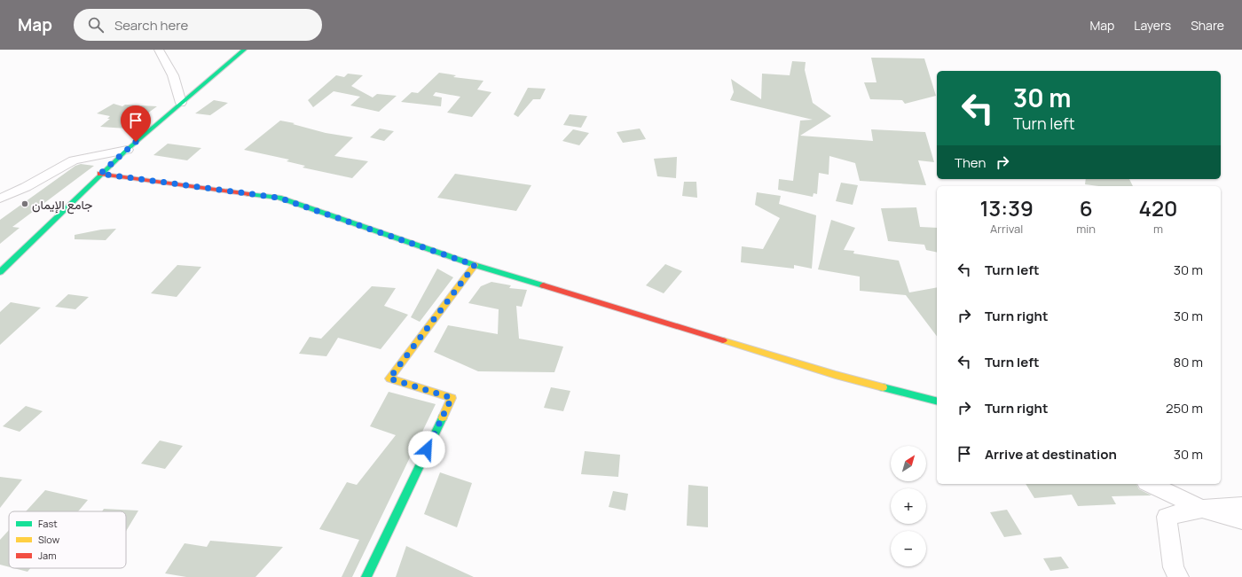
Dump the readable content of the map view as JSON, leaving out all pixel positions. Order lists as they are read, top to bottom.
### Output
{
  "places": ["جامع الإيمان"],
  "legend": ["Fast", "Slow", "Jam"],
  "north": "top right",
  "page": {
    "header": "Map",
    "search": "Search here",
    "nav": ["Map", "Layers", "Share"],
    "turn": ["30 m", "Turn left"],
    "then": "Then",
    "eta": [
      "13:39",
      "Arrival",
      "6",
      "min",
      "420",
      "m"
    ],
    "list": [
      {
        "name": "Turn left",
        "value": "30 m"
      },
      {
        "name": "Turn right",
        "value": "30 m"
      },
      {
        "name": "Turn left",
        "value": "80 m"
      },
      {
        "name": "Turn right",
        "value": "250 m"
      },
      {
        "name": "Arrive at destination",
        "value": "30 m"
      }
    ],
    "map_buttons": ["+", "−"]
  }
}
